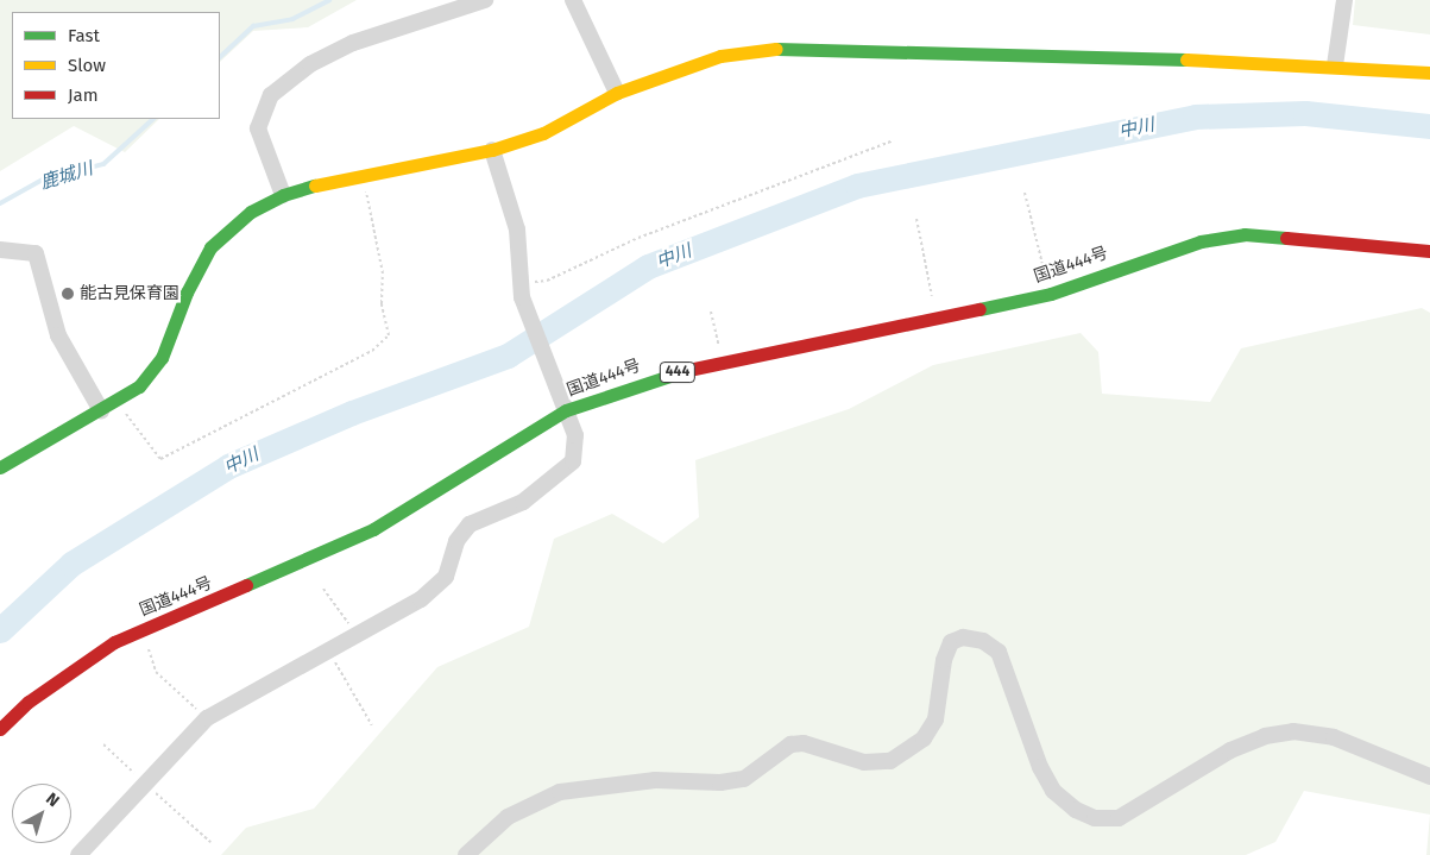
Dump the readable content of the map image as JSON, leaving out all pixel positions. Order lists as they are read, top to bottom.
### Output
{
  "streets": {
    "main road": ["国道444号", "444"]
  },
  "water": ["中川", "鹿城川"],
  "places": ["能古見保育園"],
  "legend": ["Fast", "Slow", "Jam"],
  "north": "top right"
}
